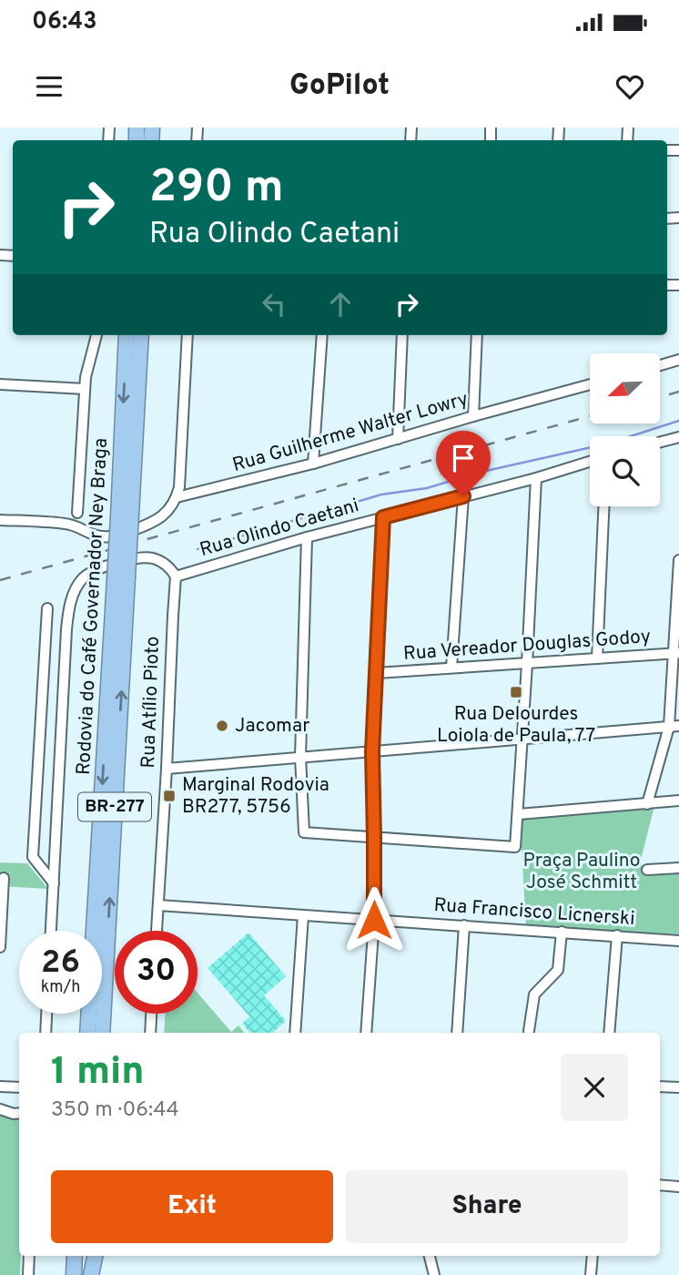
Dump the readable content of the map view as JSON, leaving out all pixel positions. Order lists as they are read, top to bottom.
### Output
{
  "streets": {
    "highway": ["Rodovia do Café Governador Ney Braga", "BR-277"],
    "street": [
      "Rua Guilherme Walter Lowry",
      "Rua Olindo Caetani",
      "Rua Vereador Douglas Godoy",
      "Rua Atílio Pioto",
      "Rua Francisco Licnerski"
    ]
  },
  "crossings": [
    ["Rua Olindo Caetani", "Rua Atílio Pioto"],
    ["Rua Atílio Pioto", "Rua Francisco Licnerski"]
  ],
  "parks": ["Praça Paulino José Schmitt"],
  "places": {
    "transit": ["Rua Delourdes Loiola de Paula, 77", "Marginal Rodovia BR277, 5756"],
    "other": ["Jacomar"]
  },
  "north": "bottom left",
  "page": {
    "status": "06:43",
    "header": "GoPilot",
    "turn": ["290 m", "Rua Olindo Caetani"],
    "speed": "26 km/h",
    "limit": "30",
    "heading": ["1 min", "350 m · 06:44"],
    "buttons": ["Exit", "Share"]
  }
}
